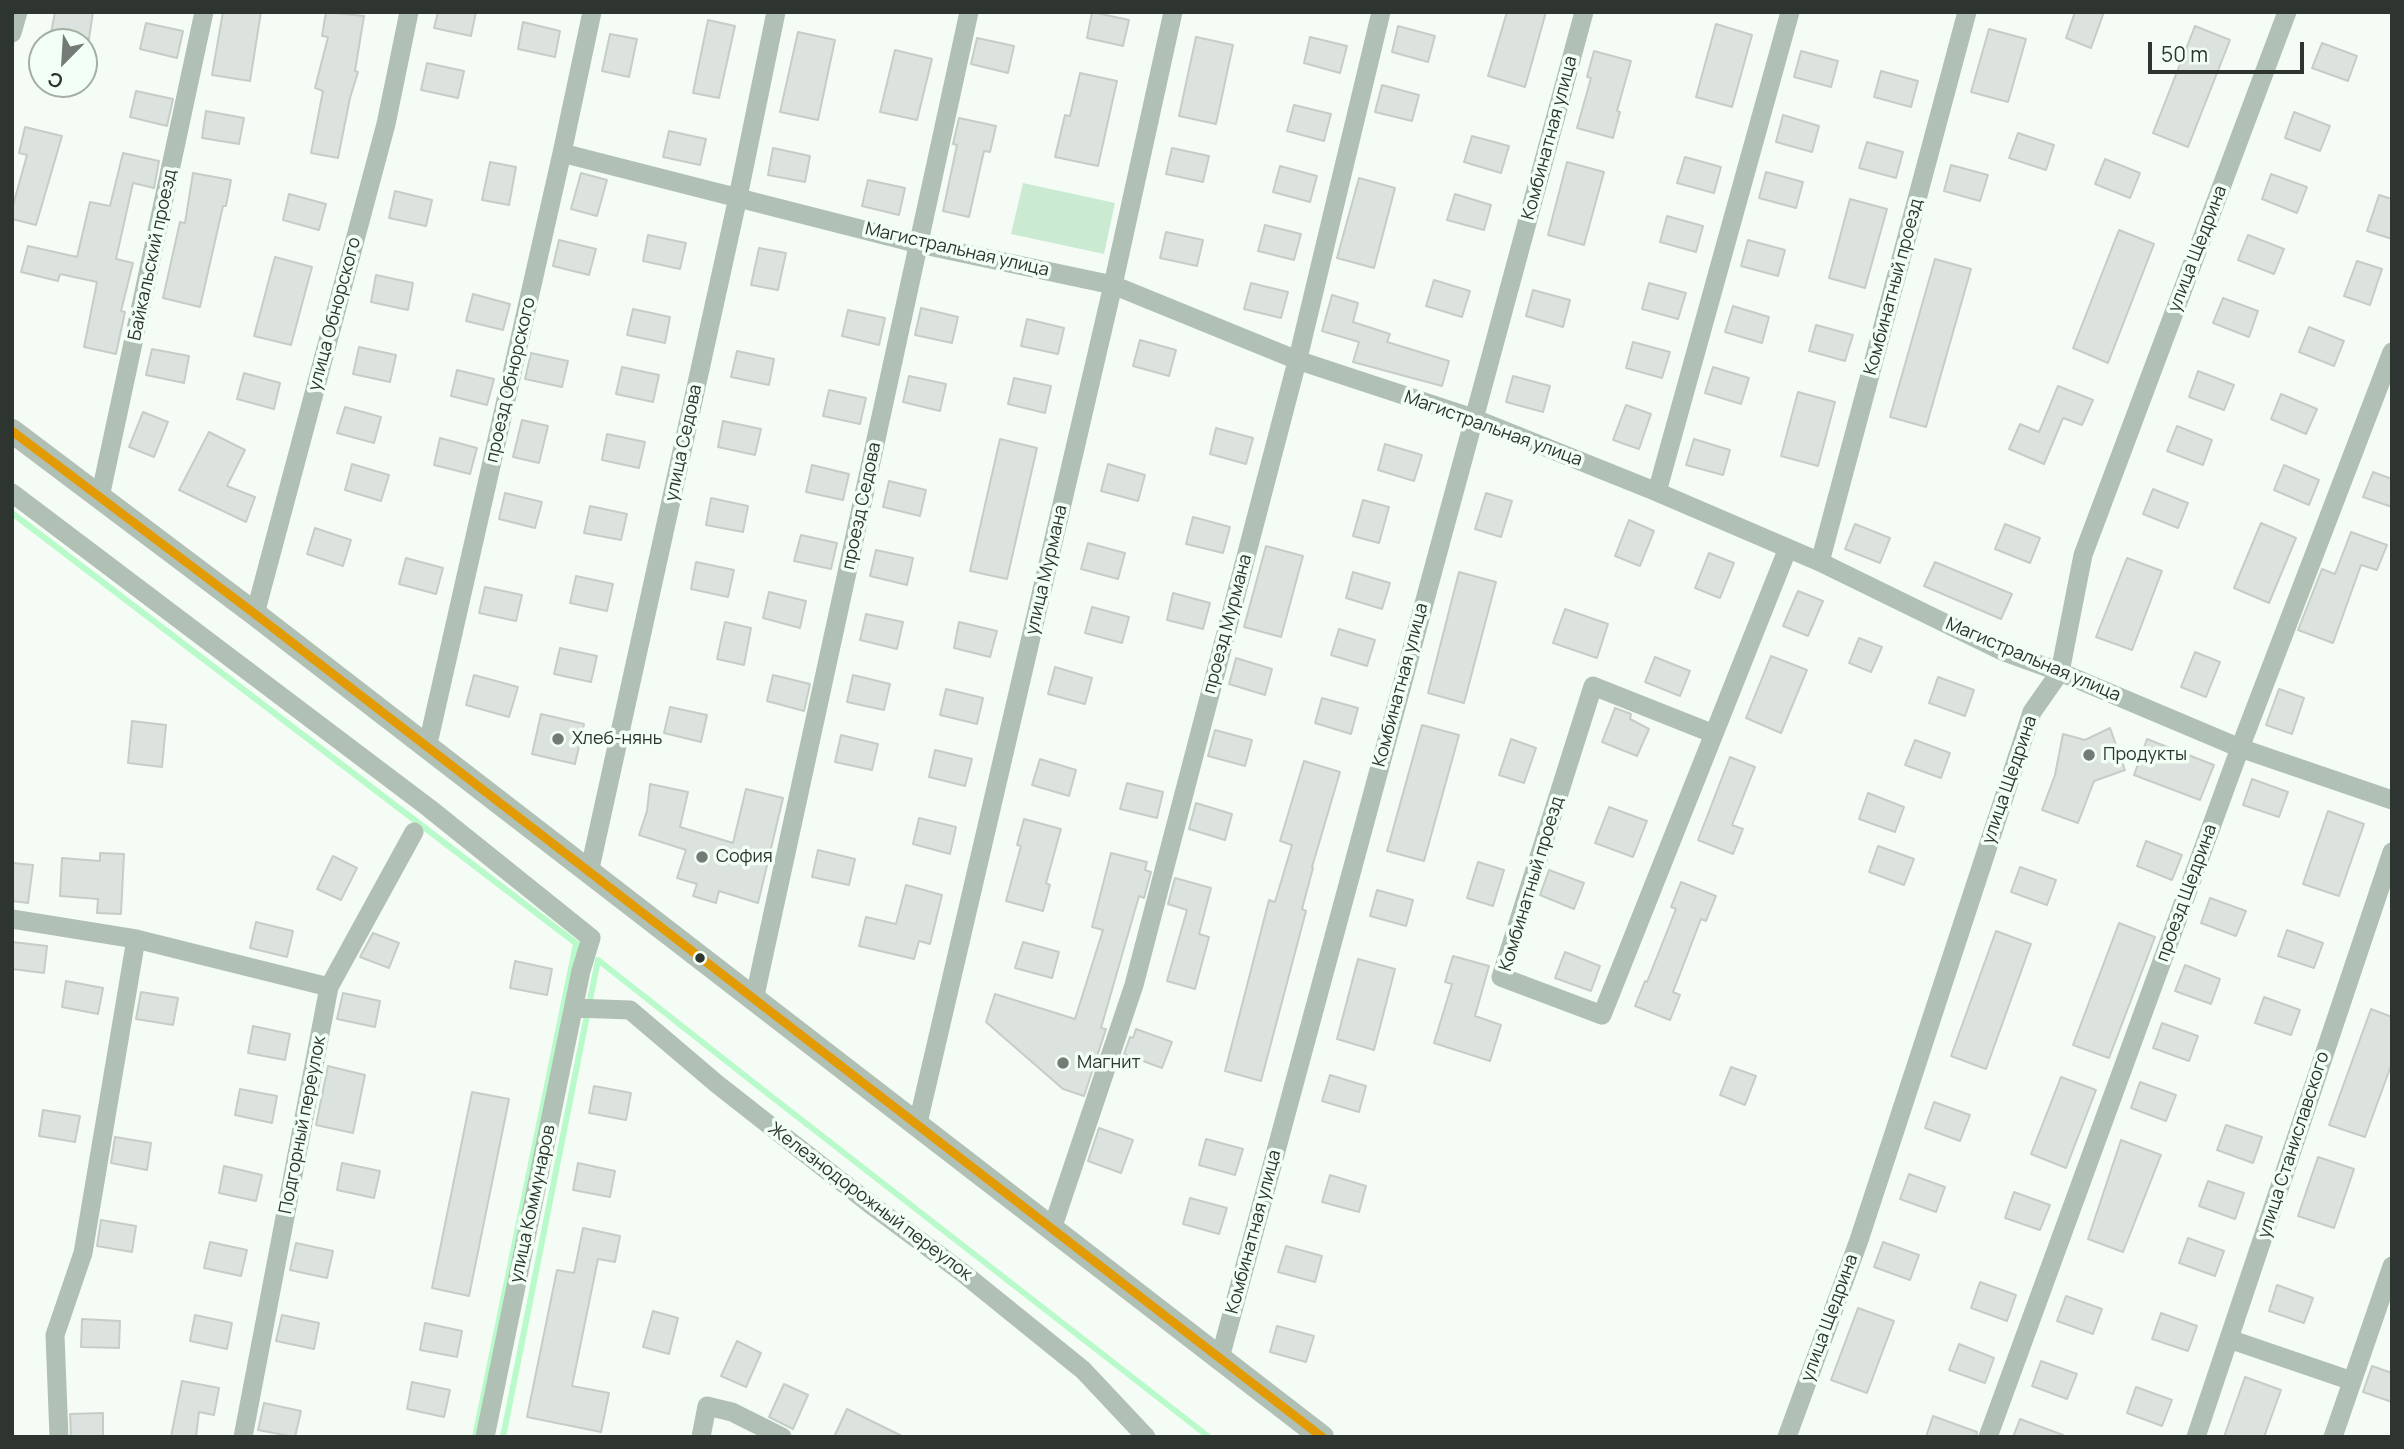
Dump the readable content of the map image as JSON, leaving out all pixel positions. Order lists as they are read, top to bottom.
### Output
{
  "streets": {
    "street": [
      "Комбинатная улица",
      "улица Щедрина",
      "Магистральная улица",
      "Байкальский проезд",
      "Комбинатный проезд",
      "улица Обнорского",
      "проезд Обнорского",
      "улица Седова",
      "проезд Седова",
      "улица Мурмана",
      "проезд Мурмана",
      "проезд Щедрина",
      "Подгорный переулок",
      "улица Станиславского",
      "Железнодорожный переулок",
      "улица Коммунаров"
    ]
  },
  "crossings": [
    ["Комбинатная улица", "Магистральная улица"],
    ["улица Щедрина", "Магистральная улица"],
    ["Магистральная улица", "Комбинатный проезд"],
    ["Магистральная улица", "проезд Обнорского"],
    ["Магистральная улица", "улица Седова"],
    ["Магистральная улица", "проезд Седова"],
    ["Магистральная улица", "улица Мурмана"],
    ["Магистральная улица", "проезд Мурмана"],
    ["Магистральная улица", "проезд Щедрина"],
    ["Железнодорожный переулок", "улица Коммунаров"]
  ],
  "places": [
    "Хлеб-нянь",
    "Продукты",
    "София",
    "Магнит"
  ],
  "scale_bar": "50 m",
  "north": "bottom left"
}
